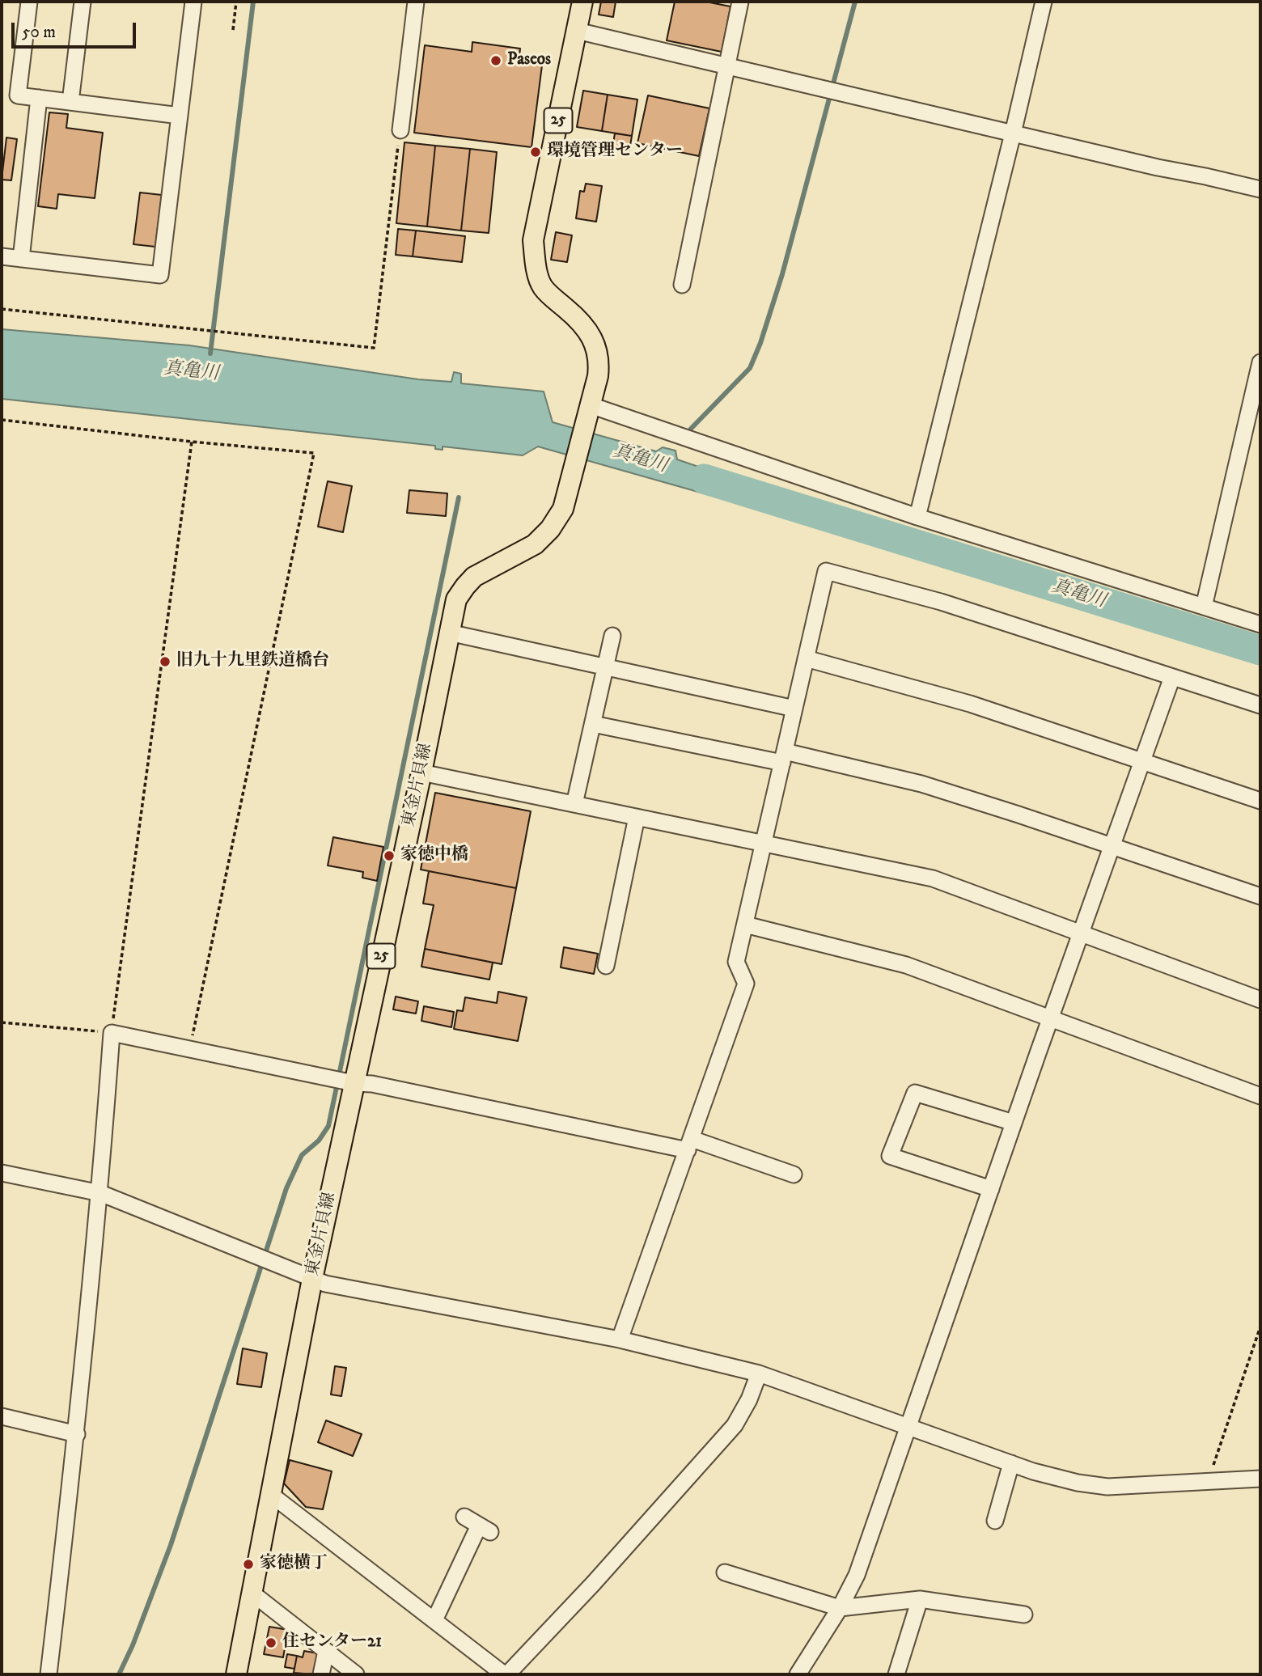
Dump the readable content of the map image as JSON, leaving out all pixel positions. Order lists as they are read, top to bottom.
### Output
{
  "streets": {
    "main road": ["25", "東金片貝線"]
  },
  "water": ["真亀川"],
  "places": [
    "Paseos",
    "環境管理センター",
    "旧九十九里鉄道橋台",
    "家徳中橋",
    "家徳横丁",
    "住センター21"
  ],
  "scale_bar": "50 m"
}
